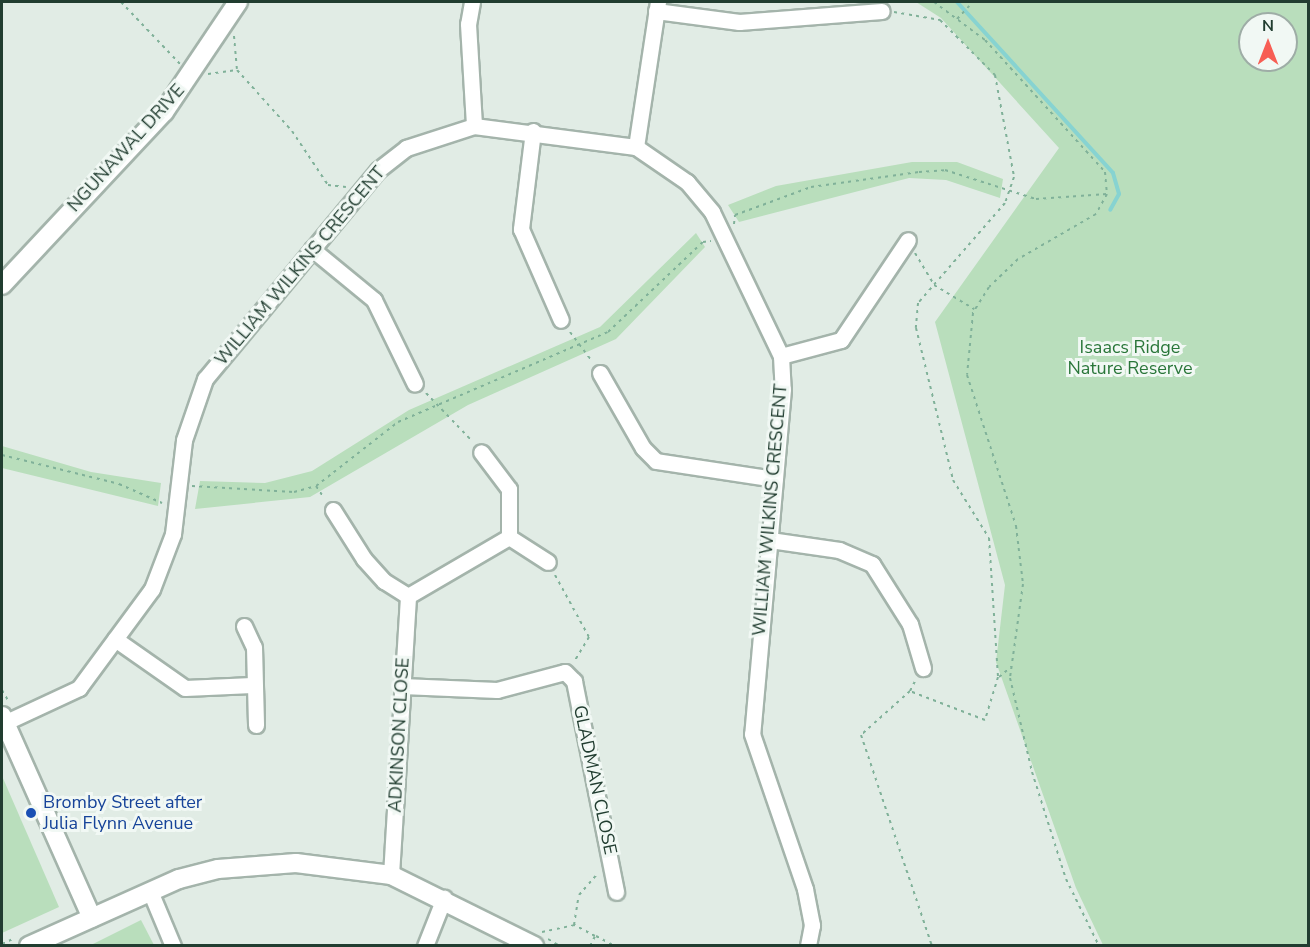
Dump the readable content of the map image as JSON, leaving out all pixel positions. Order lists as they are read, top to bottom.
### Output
{
  "streets": {
    "street": [
      "NGUNAWAL DRIVE",
      "WILLIAM WILKINS CRESCENT",
      "ADKINSON CLOSE",
      "GLADMAN CLOSE"
    ]
  },
  "parks": ["Isaacs Ridge Nature Reserve"],
  "places": ["Bromby Street after Julia Flynn Avenue"],
  "north": "top"
}
